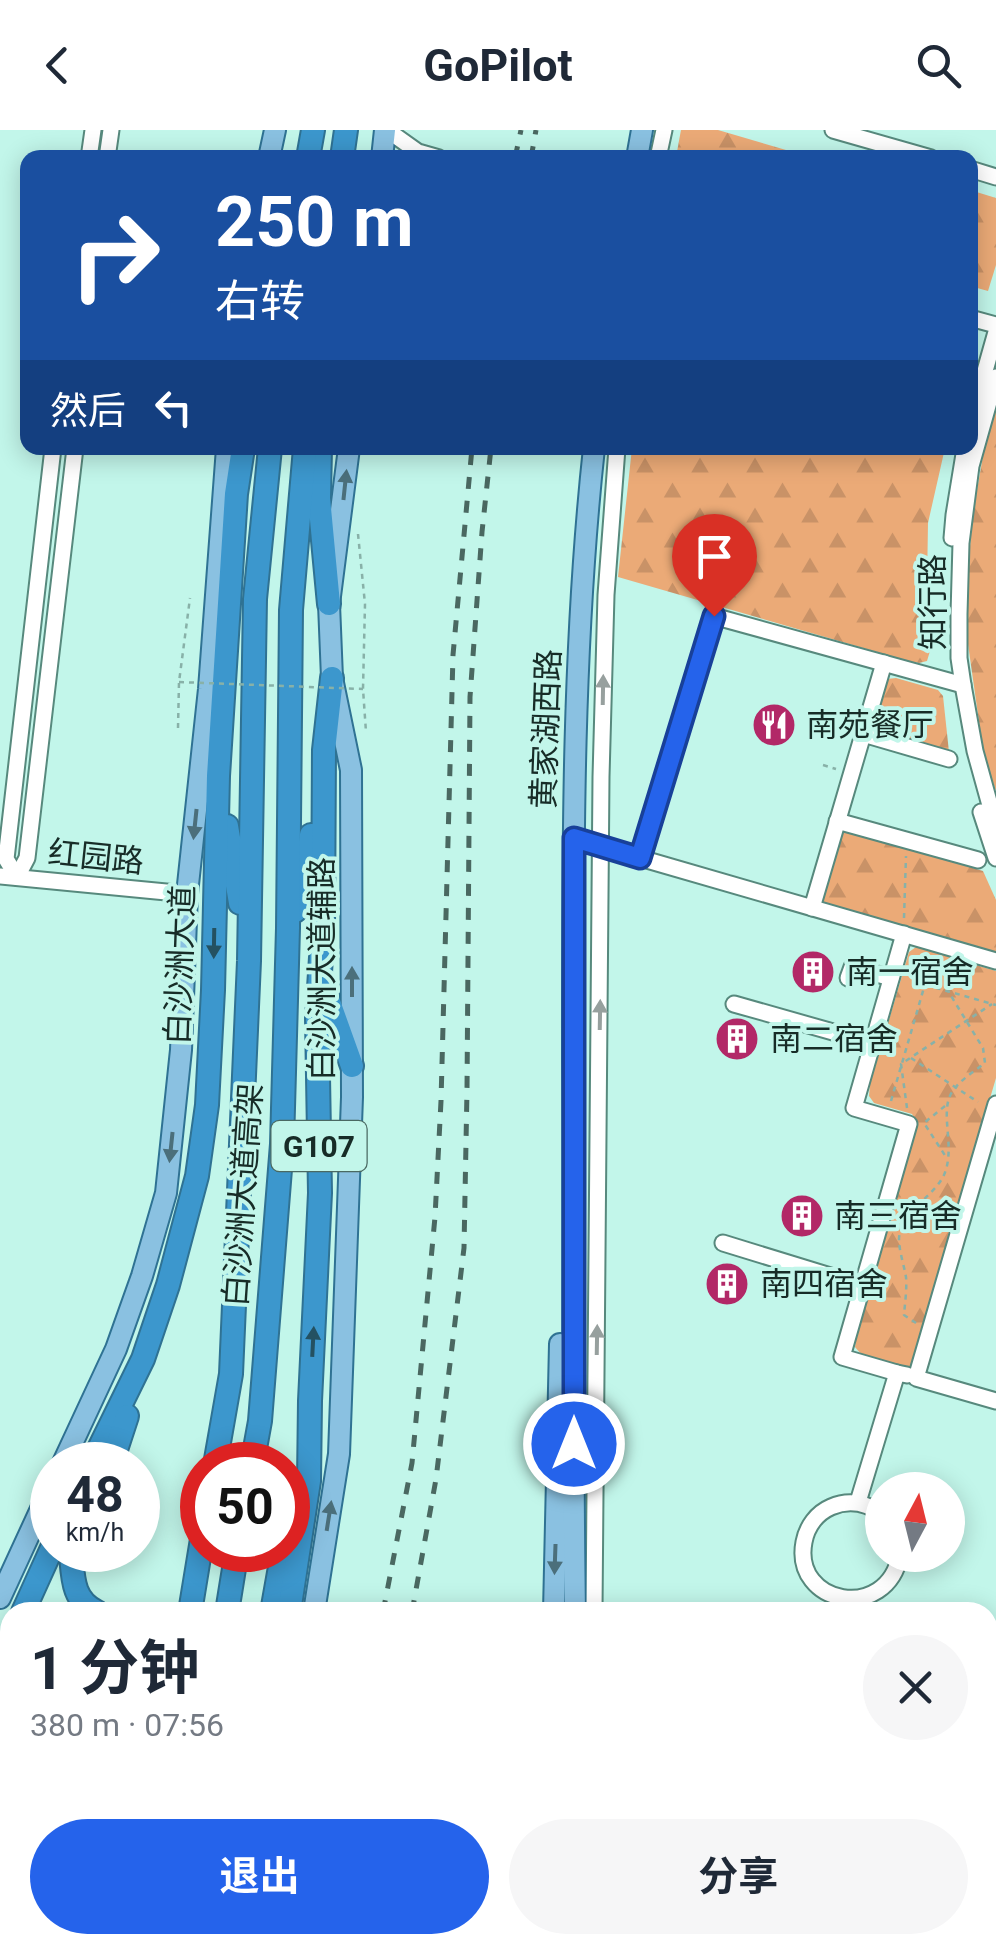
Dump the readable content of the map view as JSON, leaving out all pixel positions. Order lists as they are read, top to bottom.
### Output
{
  "streets": {
    "highway": ["白沙洲大道", "G107", "白沙洲大道高架"],
    "main road": ["黄家湖西路", "白沙洲大道辅路"],
    "street": ["知行路", "红园路"]
  },
  "crossings": [
    ["白沙洲大道", "白沙洲大道高架"],
    ["白沙洲大道辅路", "G107"]
  ],
  "places": {
    "restaurant": ["南苑餐厅"],
    "building": [
      "南一宿舍",
      "南二宿舍",
      "南三宿舍",
      "南四宿舍"
    ]
  },
  "north": "top",
  "page": {
    "header": "GoPilot",
    "turn": ["250 m", "右转"],
    "then": "然后",
    "speed": "48 km/h",
    "limit": "50",
    "heading": ["1 分钟", "380 m · 07:56"],
    "buttons": ["退出", "分享"]
  }
}
